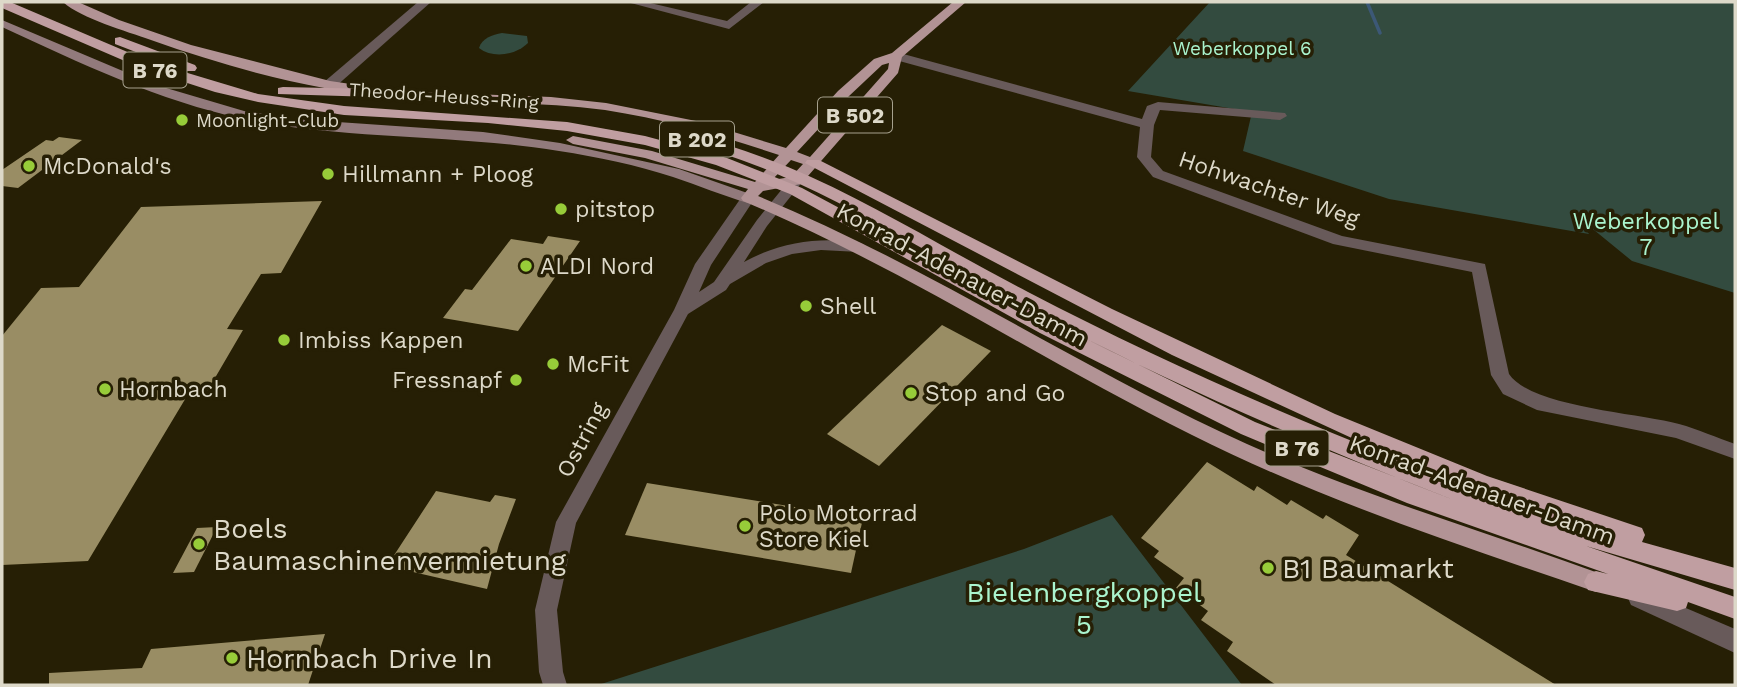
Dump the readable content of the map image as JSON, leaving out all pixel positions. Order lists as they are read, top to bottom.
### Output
{
  "streets": {
    "highway": [
      "B 76",
      "Theodor-Heuss-Ring",
      "B 202",
      "Konrad-Adenauer-Damm"
    ],
    "main road": ["B 502", "Ostring"],
    "street": ["Hohwachter Weg"]
  },
  "crossings": [
    ["B 76", "Theodor-Heuss-Ring"],
    ["B 76", "Konrad-Adenauer-Damm"],
    ["B 76", "Ostring"],
    ["Theodor-Heuss-Ring", "Konrad-Adenauer-Damm"],
    ["Theodor-Heuss-Ring", "Ostring"],
    ["Konrad-Adenauer-Damm", "Ostring"]
  ],
  "parks": ["Weberkoppel 6", "Weberkoppel 7", "Bielenbergkoppel 5"],
  "places": [
    "Moonlight-Club",
    "McDonald's",
    "Hillmann + Ploog",
    "pitstop",
    "ALDI Nord",
    "Shell",
    "Imbiss Kappen",
    "McFit",
    "Fressnapf",
    "Hornbach",
    "Stop and Go",
    "Polo Motorrad Store Kiel",
    "Boels Baumaschinenvermietung",
    "B1 Baumarkt",
    "Hornbach Drive In"
  ]
}
